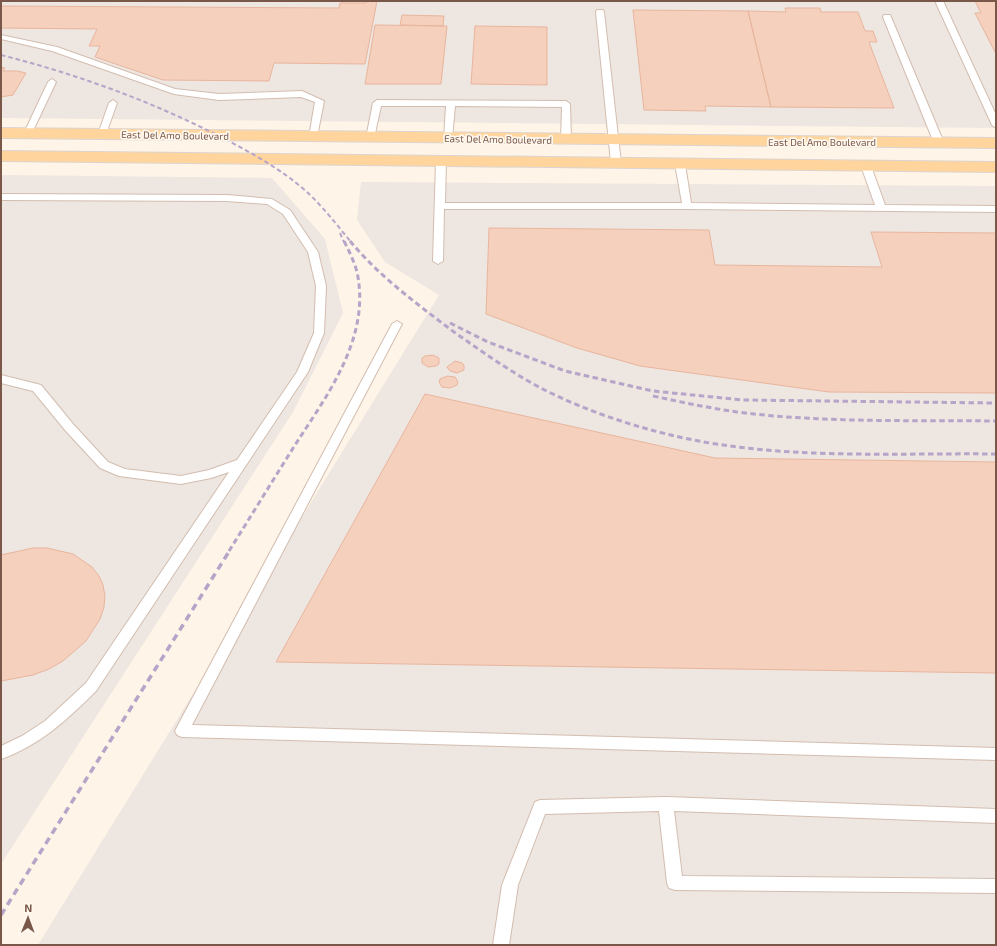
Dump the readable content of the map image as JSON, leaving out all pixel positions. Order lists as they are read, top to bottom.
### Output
{
  "streets": {
    "main road": ["East Del Amo Boulevard"]
  },
  "north": "top"
}
